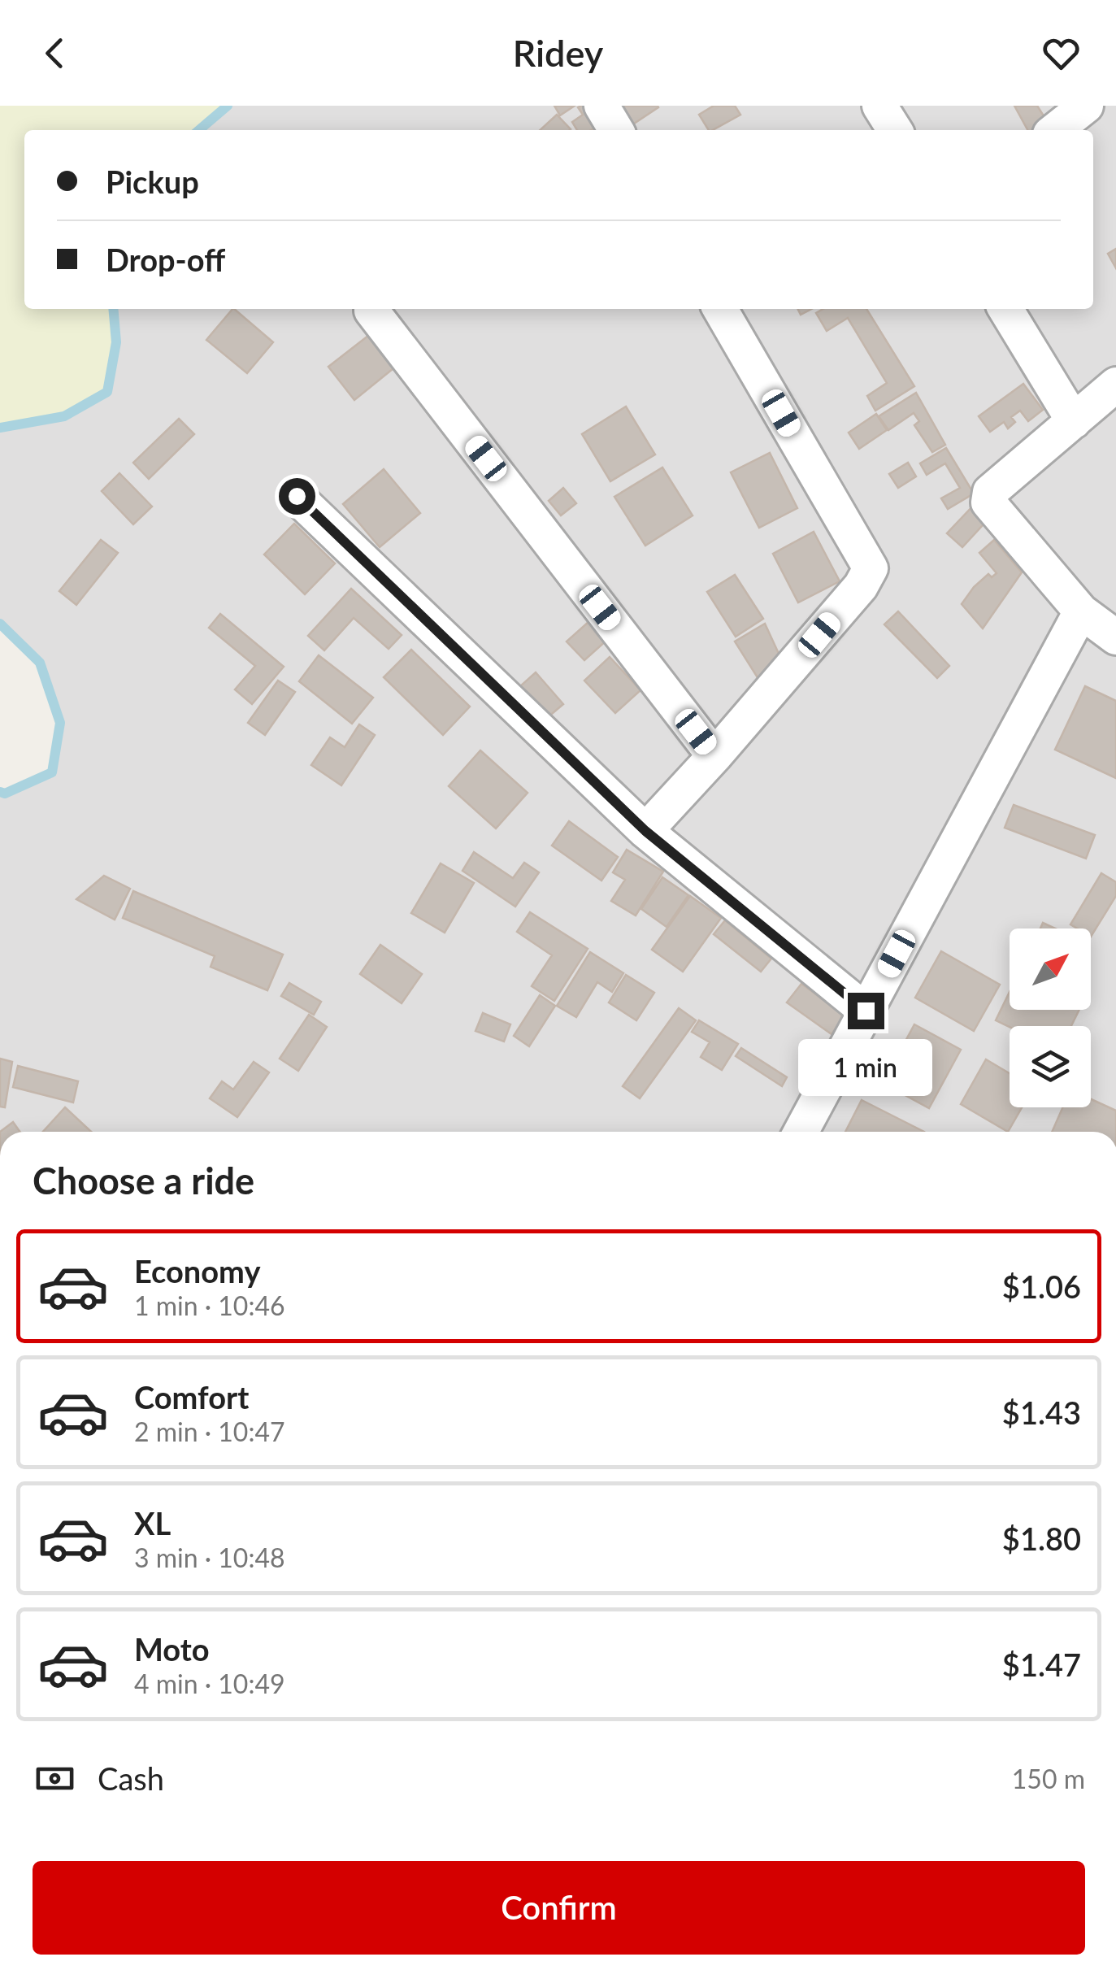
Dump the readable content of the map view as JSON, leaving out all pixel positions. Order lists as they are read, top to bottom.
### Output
{
  "north": "top right",
  "page": {
    "header": "Ridey",
    "banner": ["Pickup", "Drop-off"],
    "bubble": "1 min",
    "heading": "Choose a ride",
    "list": [
      {
        "name": "Economy",
        "note": "1 min · 10:46",
        "value": "$1.06"
      },
      {
        "name": "Comfort",
        "note": "2 min · 10:47",
        "value": "$1.43"
      },
      {
        "name": "XL",
        "note": "3 min · 10:48",
        "value": "$1.80"
      },
      {
        "name": "Moto",
        "note": "4 min · 10:49",
        "value": "$1.47"
      }
    ],
    "pay": ["Cash", "150 m"],
    "buttons": "Confirm"
  }
}
